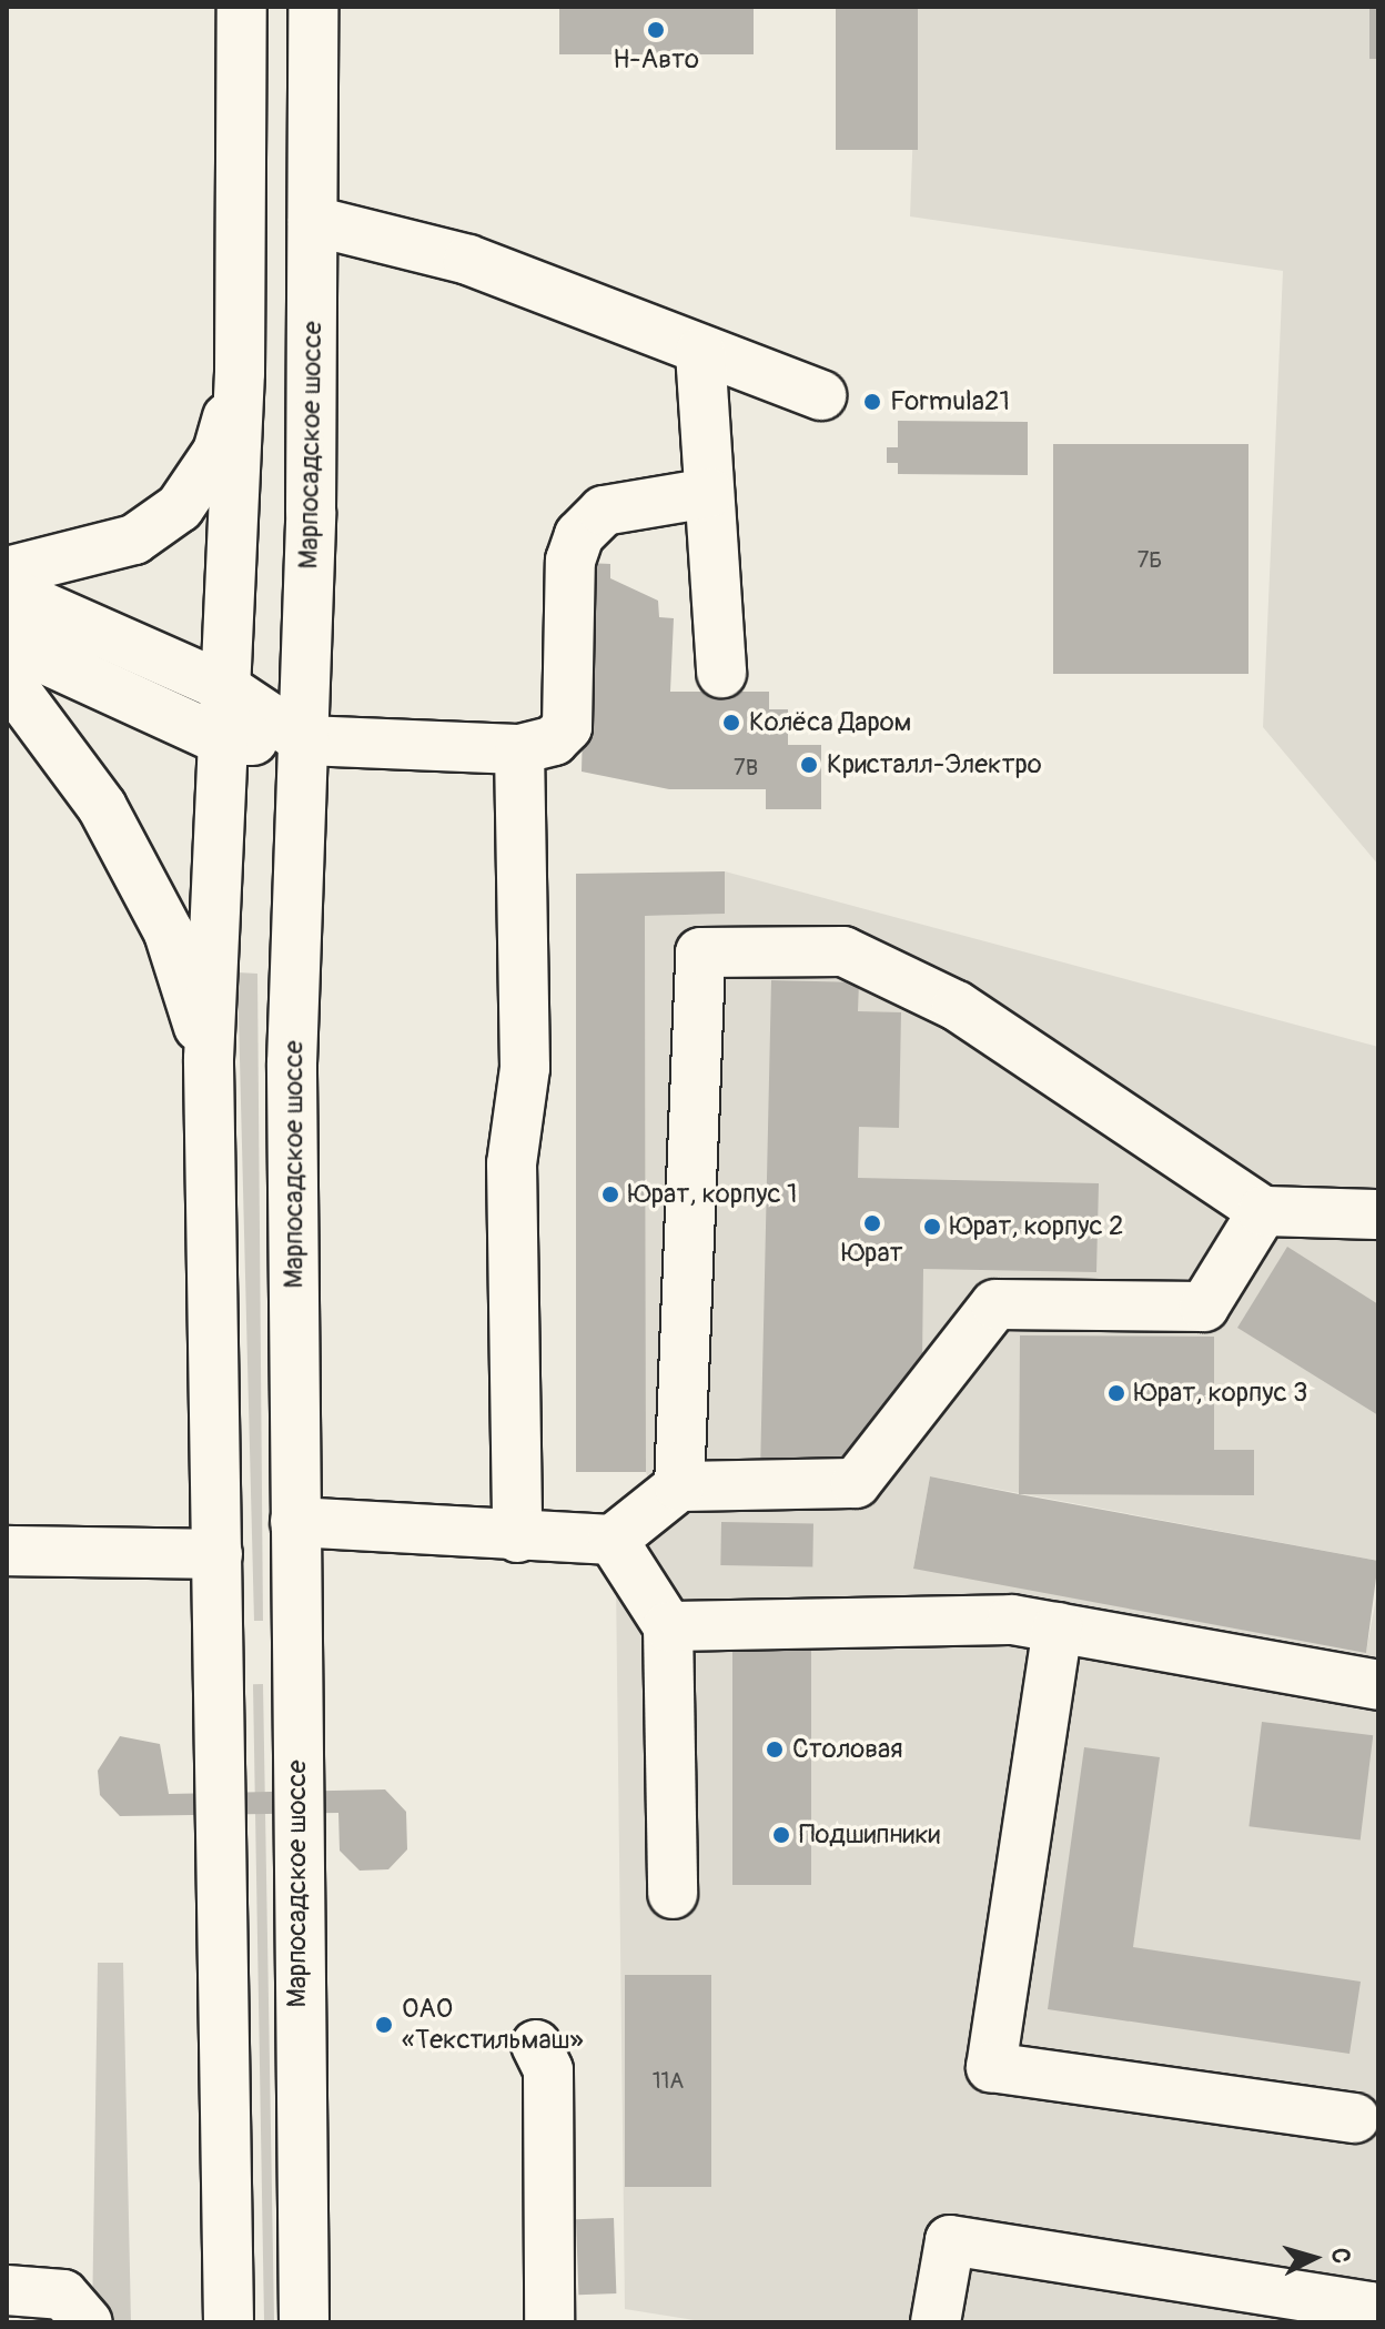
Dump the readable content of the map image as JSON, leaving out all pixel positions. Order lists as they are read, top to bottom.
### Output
{
  "streets": {
    "main road": ["Марпосадское шоссе"]
  },
  "places": [
    "Н-Авто",
    "Formula21",
    "Колёса Даром",
    "Кристалл-Электро",
    "Юрат, корпус 1",
    "Юрат",
    "Юрат, корпус 2",
    "Юрат, корпус 3",
    "Столовая",
    "Подшипники",
    "ОАО «Текстильмаш»"
  ],
  "house_numbers": ["7Б", "7В", "11А"],
  "north": "right"
}
